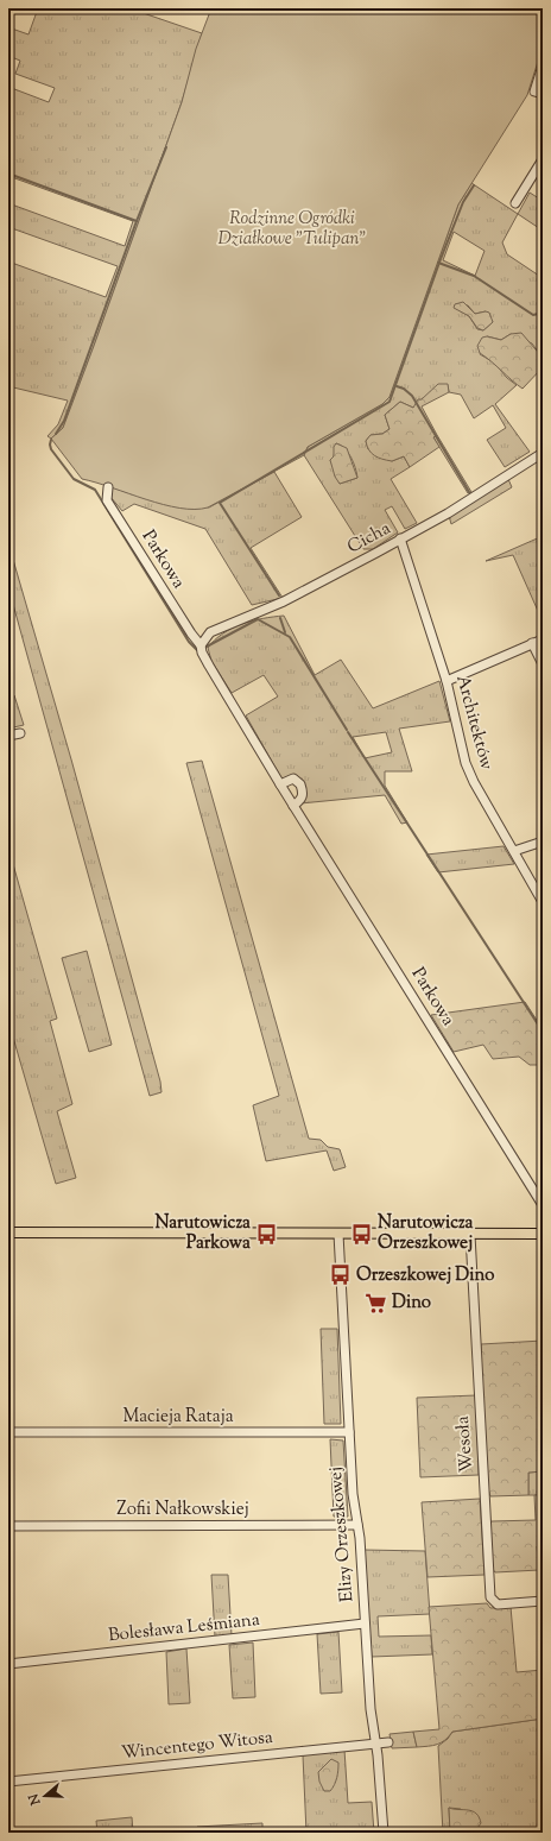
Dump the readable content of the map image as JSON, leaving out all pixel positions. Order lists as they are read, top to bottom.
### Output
{
  "streets": {
    "street": [
      "Cicha",
      "Parkowa",
      "Architektów",
      "Macieja Rataja",
      "Wesoła",
      "Zofii Nałkowskiej",
      "Elizy Orzeszkowej",
      "Bolesława Leśmiana",
      "Wincentego Witosa"
    ]
  },
  "crossings": [
    ["Cicha", "Parkowa"],
    ["Cicha", "Architektów"],
    ["Macieja Rataja", "Elizy Orzeszkowej"],
    ["Zofii Nałkowskiej", "Elizy Orzeszkowej"],
    ["Elizy Orzeszkowej", "Bolesława Leśmiana"],
    ["Elizy Orzeszkowej", "Wincentego Witosa"]
  ],
  "parks": ["Rodzinne Ogródki Działkowe \"Tulipan\""],
  "places": {
    "bus stop": ["Narutowicza Parkowa", "Narutowicza Orzeszkowej", "Orzeszkowej Dino"],
    "supermarket": ["Dino"]
  },
  "north": "left"
}
